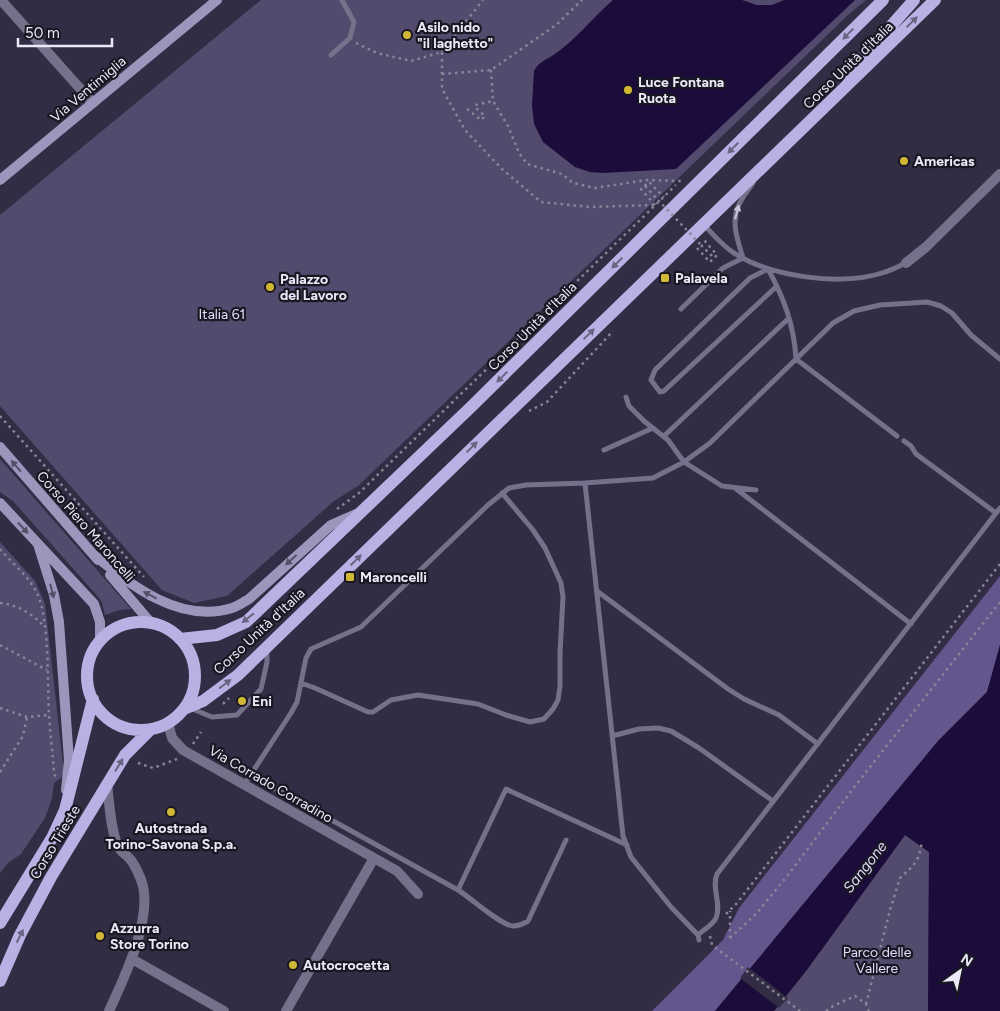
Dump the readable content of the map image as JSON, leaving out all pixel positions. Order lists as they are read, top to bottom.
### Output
{
  "streets": {
    "main road": [
      "Corso Unità d'Italia",
      "Via Ventimiglia",
      "Corso Piero Maroncelli",
      "Corso Trieste"
    ],
    "street": ["Via Corrado Corradino"]
  },
  "crossings": [
    ["Corso Unità d'Italia", "Corso Piero Maroncelli"],
    ["Corso Unità d'Italia", "Via Corrado Corradino"],
    ["Corso Unità d'Italia", "Corso Trieste"],
    ["Corso Piero Maroncelli", "Via Corrado Corradino"],
    ["Corso Piero Maroncelli", "Corso Trieste"],
    ["Via Corrado Corradino", "Corso Trieste"]
  ],
  "water": ["Sangone"],
  "parks": ["Italia 61", "Parco delle Vallere"],
  "places": {
    "other": [
      "Asilo nido \"il laghetto\"",
      "Luce Fontana Ruota",
      "Americas",
      "Palazzo del Lavoro",
      "Eni",
      "Autostrada Torino-Savona S.p.a.",
      "Azzurra Store Torino",
      "Autocrocetta"
    ],
    "transit": ["Palavela", "Maroncelli"]
  },
  "scale_bar": "50 m",
  "north": "top right"
}
